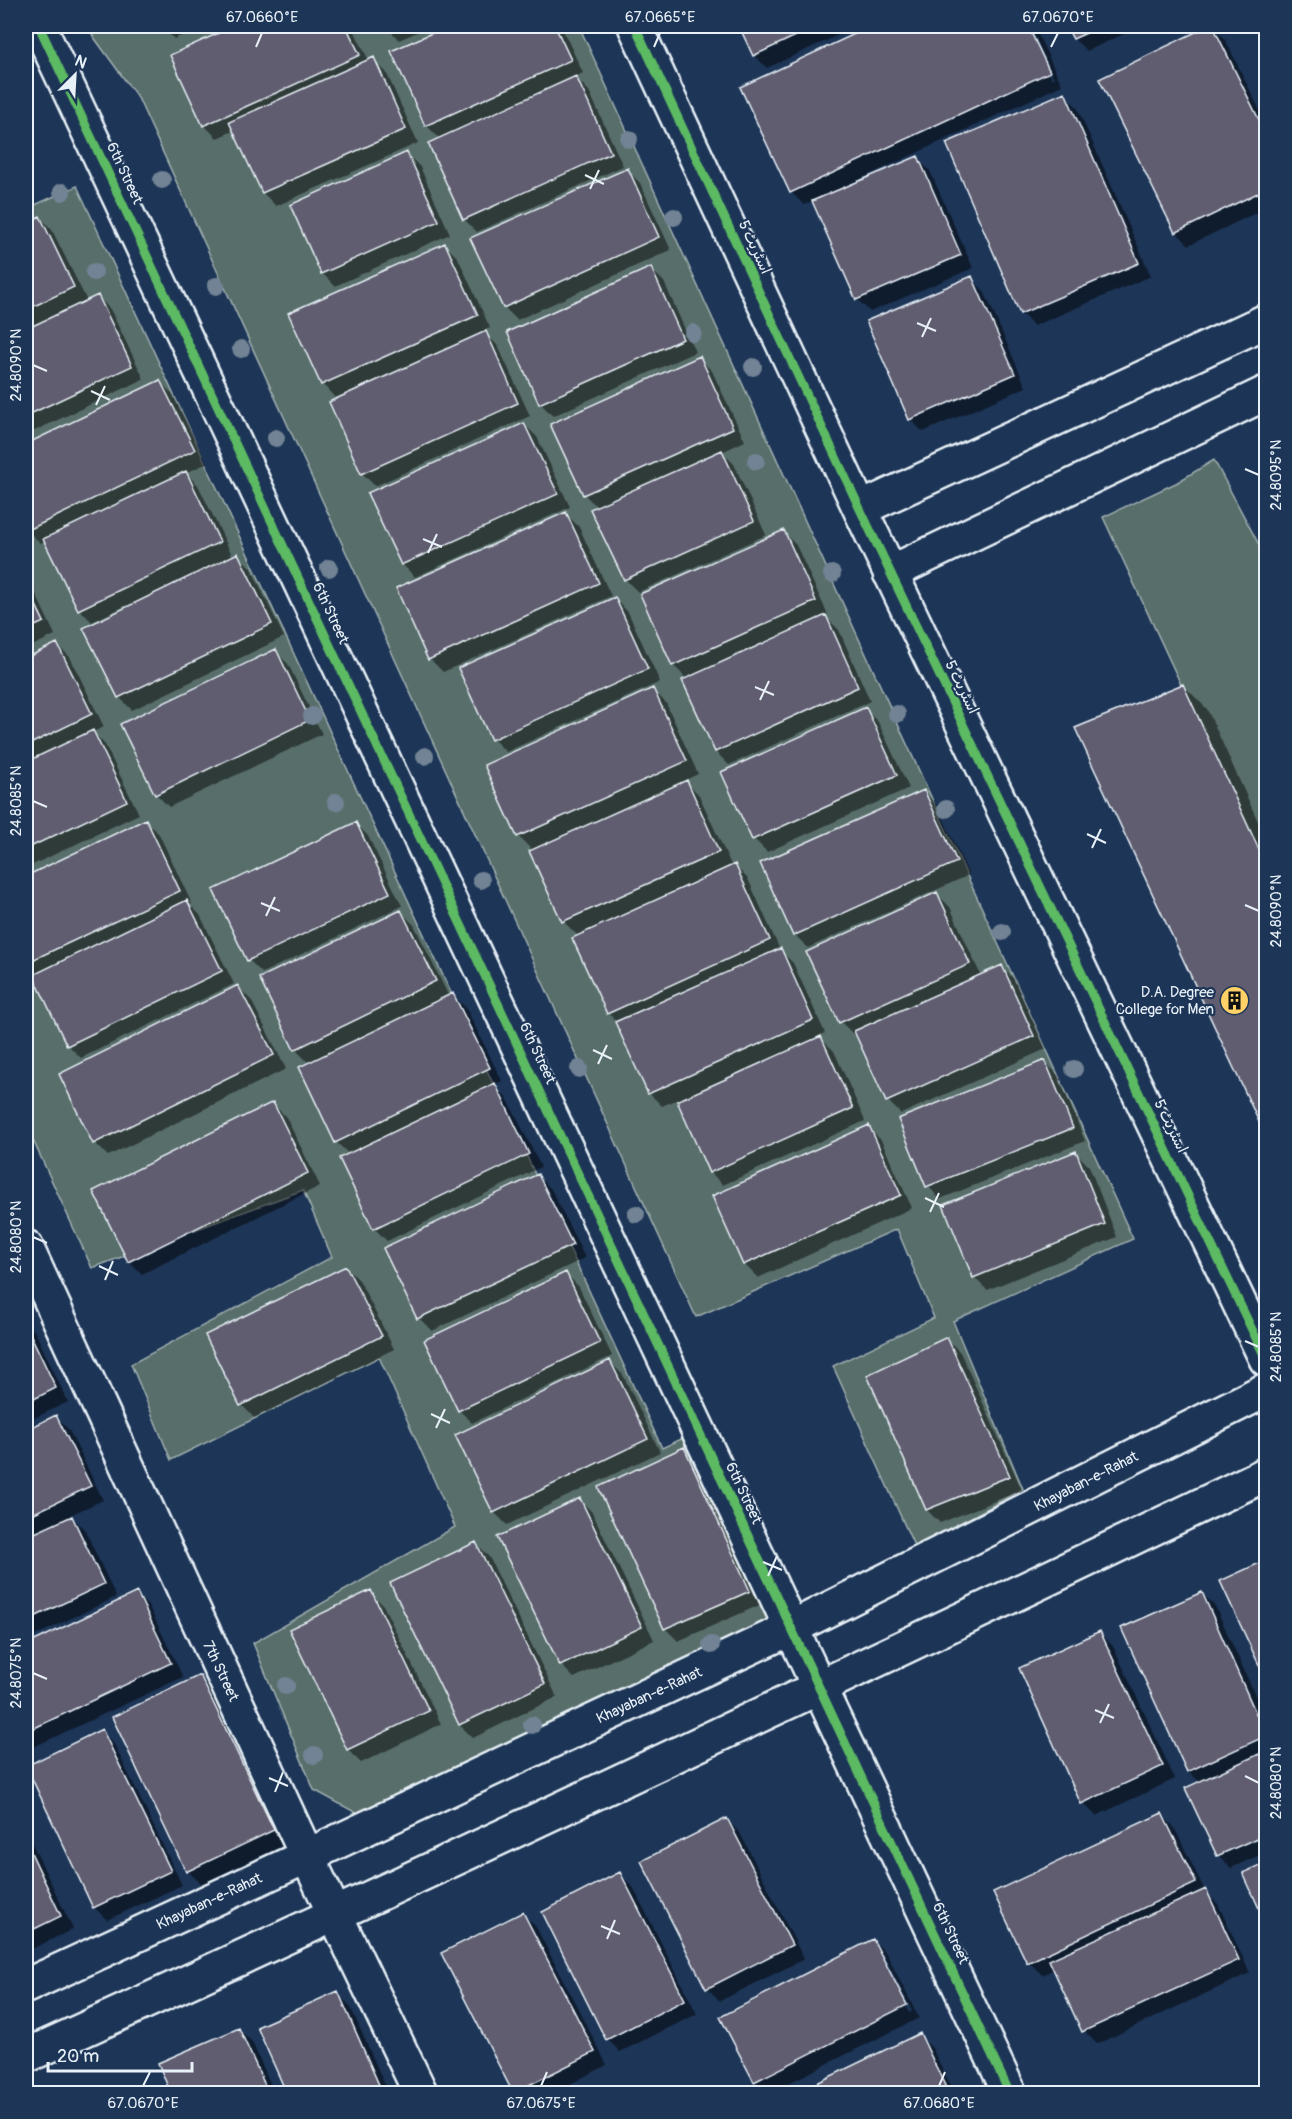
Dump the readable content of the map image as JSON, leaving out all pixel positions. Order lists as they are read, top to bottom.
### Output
{
  "streets": {
    "street": [
      "6th Street",
      "اسٹریٹ 5",
      "Khayaban-e-Rahat",
      "7th Street"
    ]
  },
  "crossings": [
    ["6th Street", "Khayaban-e-Rahat"],
    ["Khayaban-e-Rahat", "7th Street"]
  ],
  "places": {
    "building": ["D.A. Degree College for Men"]
  },
  "scale_bar": "20 m",
  "north": "top right",
  "coordinates": [
    "67.0660°E",
    "67.0665°E",
    "67.0670°E",
    "24.8090°N",
    "24.8095°N",
    "24.8085°N",
    "24.8080°N",
    "24.8075°N",
    "67.0675°E",
    "67.0680°E"
  ]
}
